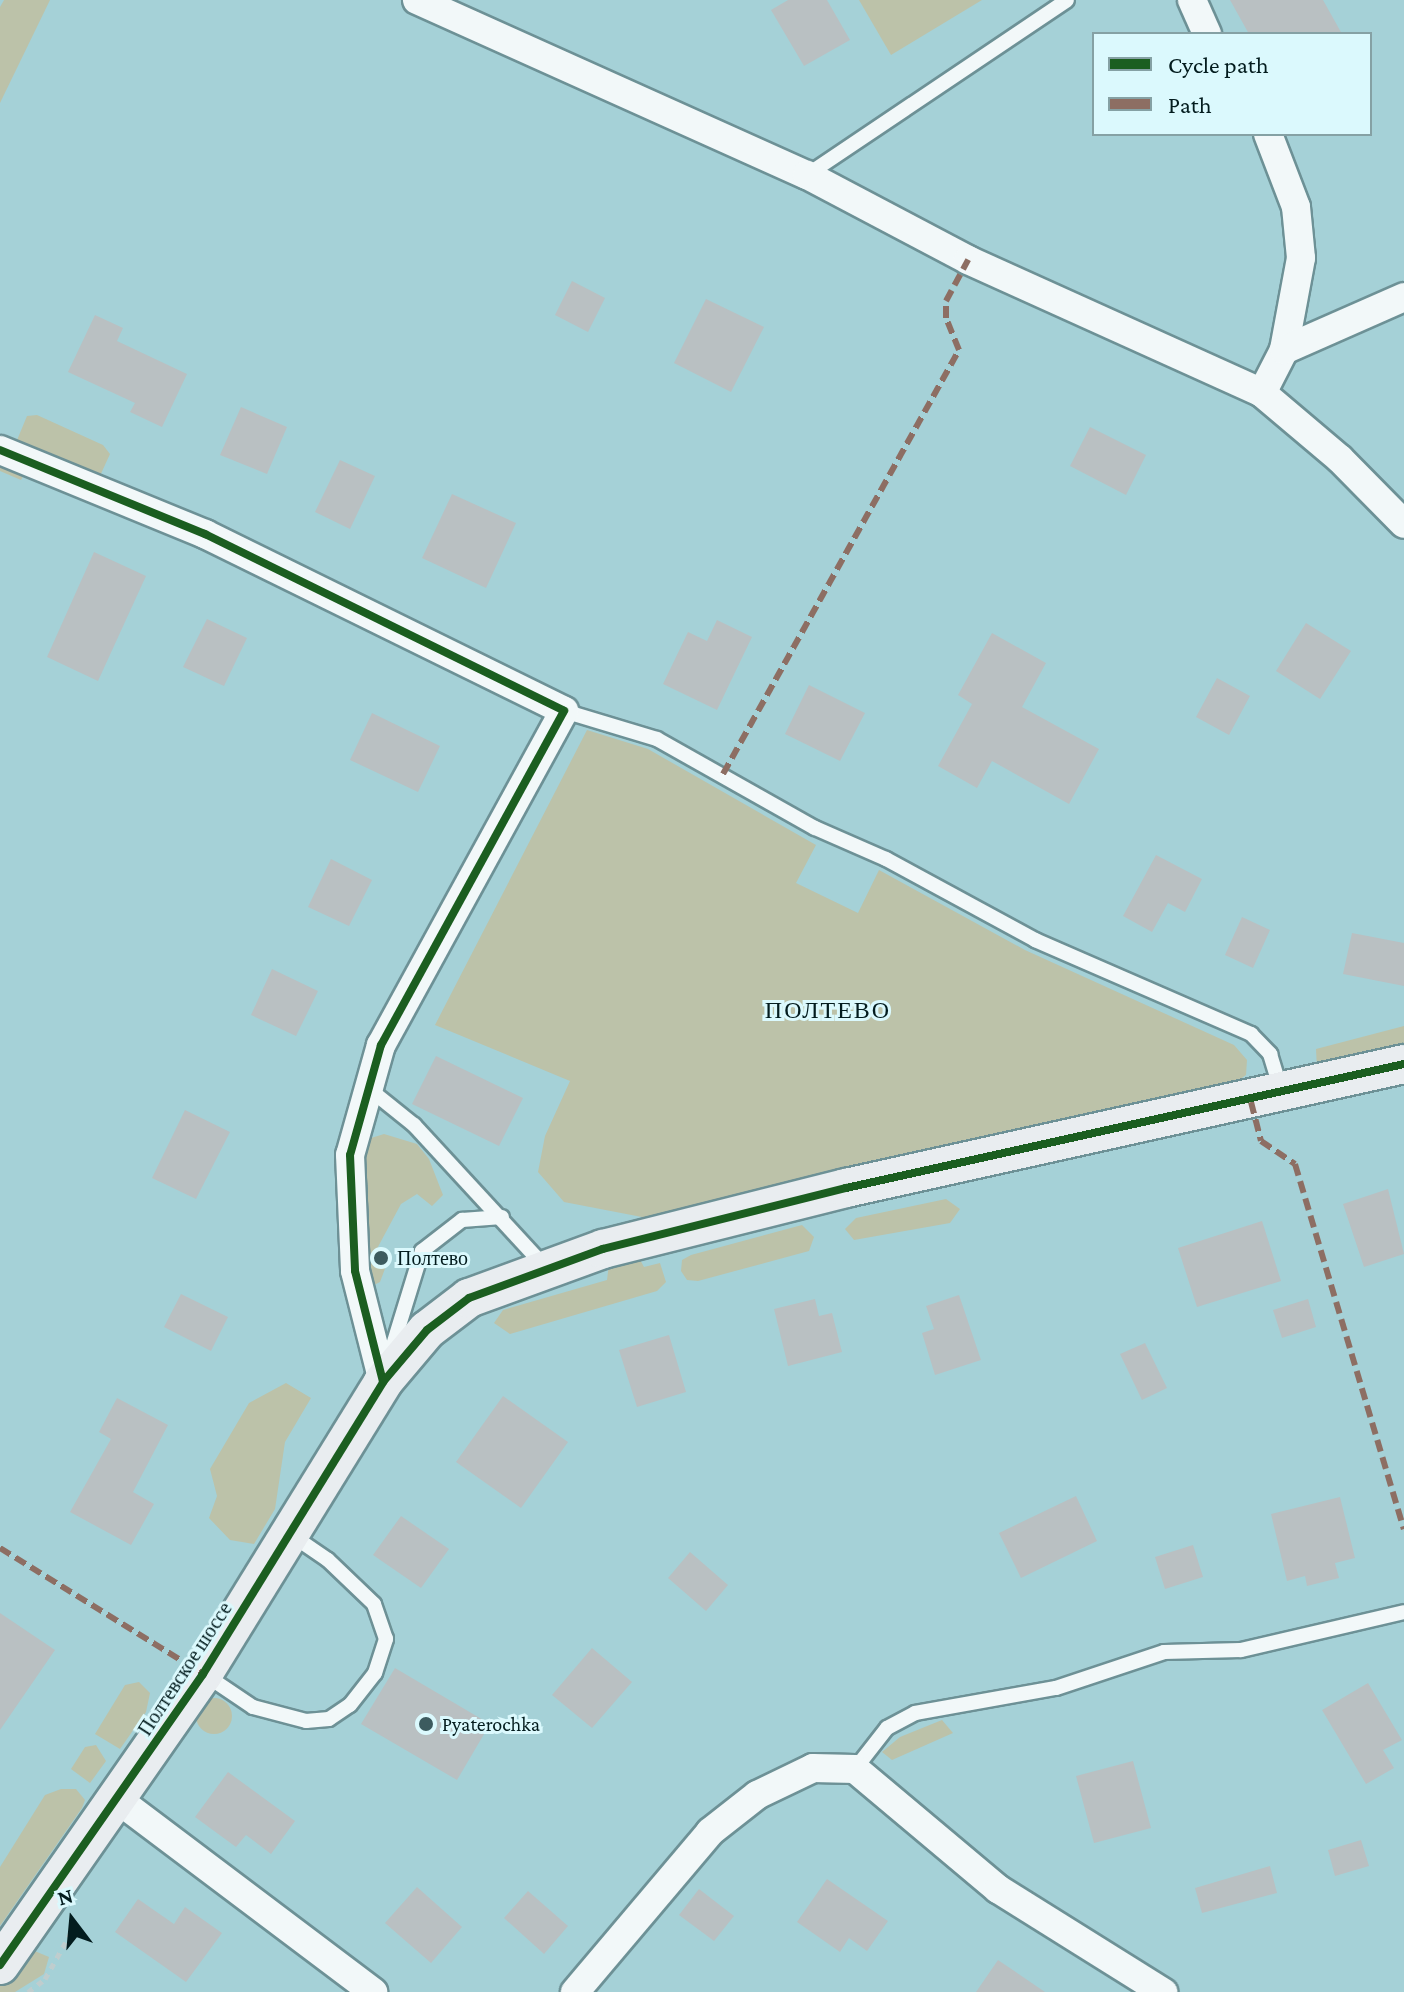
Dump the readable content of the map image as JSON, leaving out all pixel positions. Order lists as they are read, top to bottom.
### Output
{
  "streets": {
    "street": ["Полтевское шоссе"]
  },
  "districts": ["ПОЛТЕВО"],
  "places": ["Полтево", "Pyaterochka"],
  "legend": ["Cycle path", "Path"],
  "north": "top"
}
